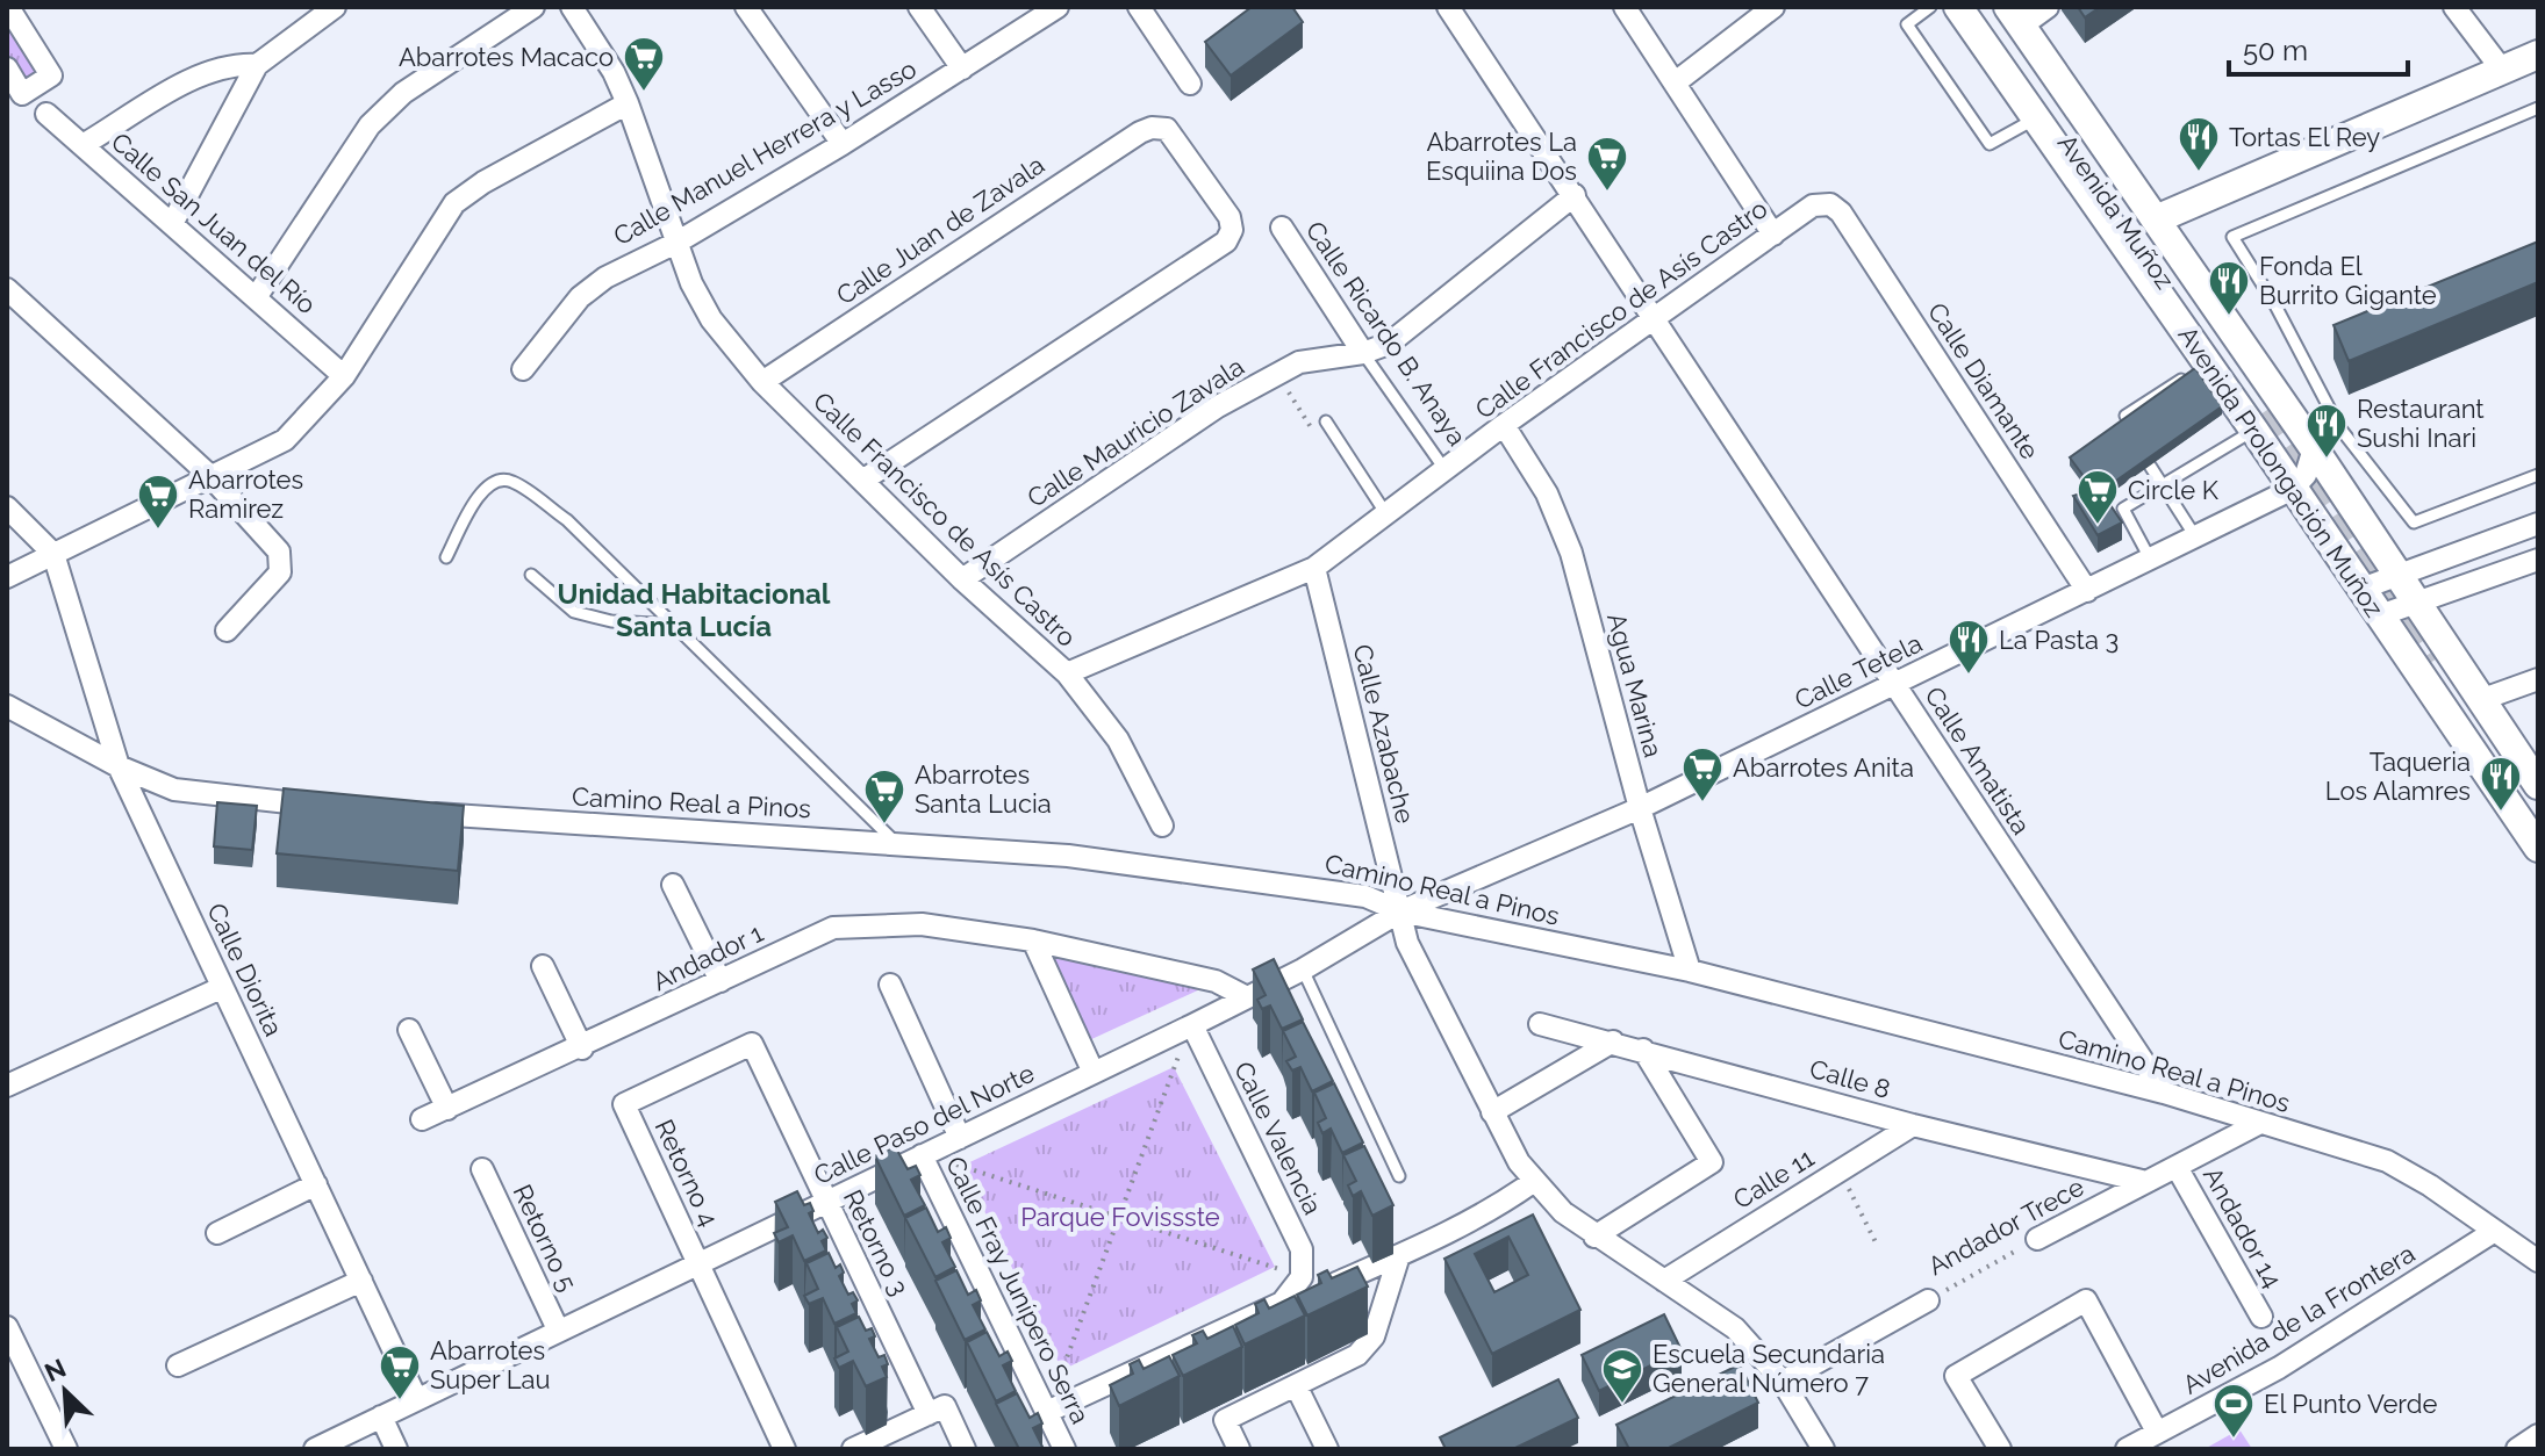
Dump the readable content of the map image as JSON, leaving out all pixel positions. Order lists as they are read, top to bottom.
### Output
{
  "streets": {
    "street": [
      "Calle Manuel Herrera y Lasso",
      "Avenida Muñoz",
      "Calle San Juan del Río",
      "Calle Juan de Zavala",
      "Calle Francisco de Asís Castro",
      "Calle Ricardo B. Anaya",
      "Calle Diamante",
      "Calle Mauricio Zavala",
      "Avenida Prolongación Muñoz",
      "Calle Tetela",
      "Agua Marina",
      "Calle Azabache",
      "Calle Amatista",
      "Camino Real a Pinos",
      "Andador 1",
      "Calle Diorita",
      "Calle 8",
      "Calle Paso del Norte",
      "Calle Valencia",
      "Retorno 4",
      "Calle 11",
      "Andador Trece",
      "Andador 14",
      "Retorno 5",
      "Retorno 3",
      "Calle Fray Junípero Serra",
      "Avenida de la Frontera"
    ]
  },
  "crossings": [
    ["Calle Manuel Herrera y Lasso", "Calle Francisco de Asís Castro"],
    ["Avenida Muñoz", "Avenida Prolongación Muñoz"],
    ["Calle Juan de Zavala", "Calle Francisco de Asís Castro"],
    ["Calle Francisco de Asís Castro", "Calle Ricardo B. Anaya"],
    ["Calle Francisco de Asís Castro", "Calle Diamante"],
    ["Calle Francisco de Asís Castro", "Calle Mauricio Zavala"],
    ["Calle Francisco de Asís Castro", "Agua Marina"],
    ["Calle Francisco de Asís Castro", "Calle Azabache"],
    ["Calle Francisco de Asís Castro", "Calle Amatista"],
    ["Calle Ricardo B. Anaya", "Calle Mauricio Zavala"],
    ["Calle Diamante", "Calle Tetela"],
    ["Calle Mauricio Zavala", "Calle Amatista"],
    ["Avenida Prolongación Muñoz", "Calle Tetela"],
    ["Calle Tetela", "Agua Marina"],
    ["Calle Tetela", "Calle Azabache"],
    ["Calle Tetela", "Calle Amatista"],
    ["Calle Tetela", "Camino Real a Pinos"],
    ["Calle Tetela", "Calle Paso del Norte"],
    ["Agua Marina", "Camino Real a Pinos"],
    ["Calle Azabache", "Camino Real a Pinos"],
    ["Calle Azabache", "Calle Paso del Norte"],
    ["Calle Azabache", "Calle 11"],
    ["Calle Azabache", "Andador Trece"],
    ["Calle Amatista", "Camino Real a Pinos"],
    ["Camino Real a Pinos", "Calle Paso del Norte"],
    ["Camino Real a Pinos", "Andador Trece"],
    ["Camino Real a Pinos", "Avenida de la Frontera"],
    ["Andador 1", "Calle Paso del Norte"],
    ["Calle Diorita", "Calle Paso del Norte"],
    ["Calle 8", "Calle 11"],
    ["Calle 8", "Andador Trece"],
    ["Calle Paso del Norte", "Calle Valencia"],
    ["Calle Paso del Norte", "Retorno 4"],
    ["Calle Paso del Norte", "Retorno 5"],
    ["Calle Paso del Norte", "Retorno 3"],
    ["Calle Paso del Norte", "Calle Fray Junípero Serra"],
    ["Retorno 4", "Retorno 3"],
    ["Andador Trece", "Andador 14"]
  ],
  "districts": ["Unidad Habitacional Santa Lucía"],
  "parks": ["Parque Fovissste"],
  "places": {
    "supermarket": [
      "Abarrotes Macaco",
      "Abarrotes La Esquiina Dos",
      "Circle K",
      "Abarrotes Ramirez",
      "Abarrotes Anita",
      "Abarrotes Santa Lucia",
      "Abarrotes Super Lau"
    ],
    "restaurant": [
      "Tortas El Rey",
      "Fonda El Burrito Gigante",
      "Restaurant Sushi Inari",
      "La Pasta 3",
      "Taqueria Los Alamres"
    ],
    "school or university": ["Escuela Secundaria General Número 7"],
    "sports": ["El Punto Verde"]
  },
  "scale_bar": "50 m",
  "north": "top left"
}
